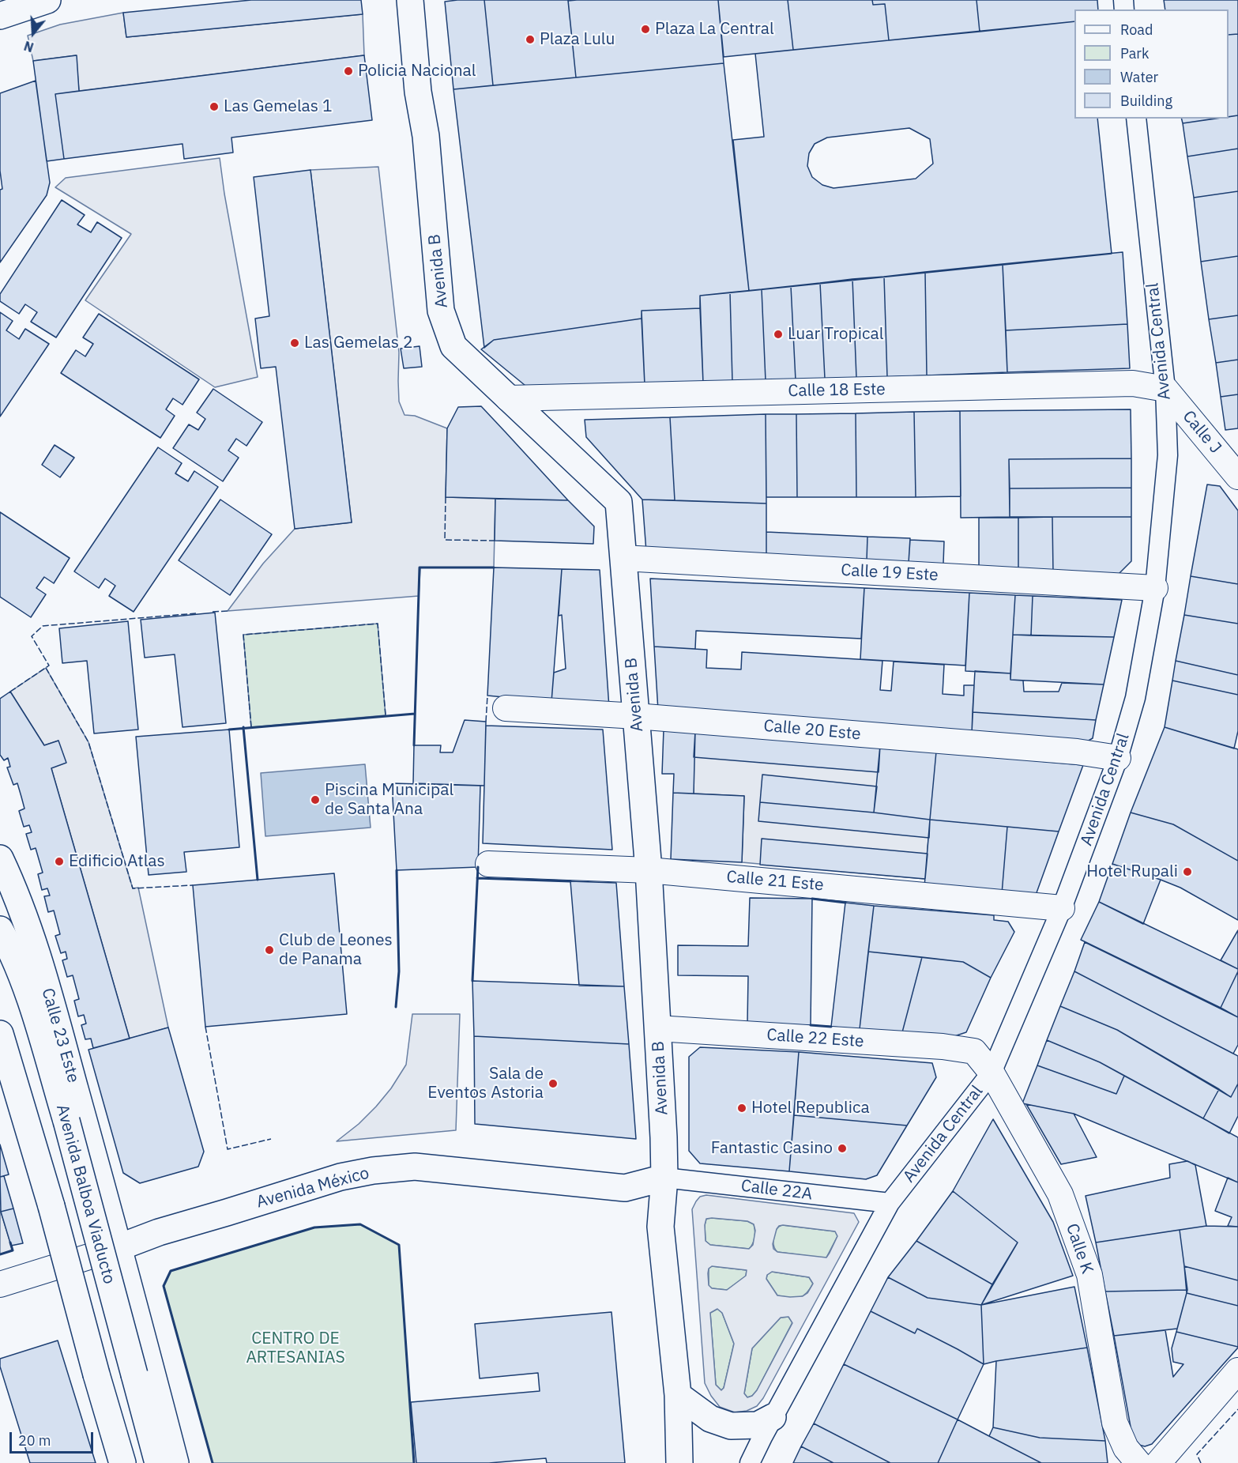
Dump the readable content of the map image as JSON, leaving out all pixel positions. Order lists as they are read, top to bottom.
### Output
{
  "streets": {
    "main road": [
      "Avenida B",
      "Calle 23 Este",
      "Avenida México",
      "Avenida Balboa Viaducto"
    ],
    "street": [
      "Avenida Central",
      "Calle 18 Este",
      "Calle J",
      "Calle 19 Este",
      "Calle 20 Este",
      "Calle 21 Este",
      "Calle 22 Este",
      "Calle 22A",
      "Calle K"
    ]
  },
  "crossings": [
    ["Avenida B", "Calle 18 Este"],
    ["Avenida B", "Calle 19 Este"],
    ["Avenida B", "Calle 20 Este"],
    ["Avenida B", "Calle 21 Este"],
    ["Avenida B", "Calle 22 Este"],
    ["Avenida B", "Avenida México"],
    ["Avenida B", "Calle 22A"],
    ["Avenida Central", "Calle 18 Este"],
    ["Avenida Central", "Calle J"],
    ["Avenida Central", "Calle 19 Este"],
    ["Avenida Central", "Calle 20 Este"],
    ["Avenida Central", "Calle 21 Este"],
    ["Avenida Central", "Calle 22A"],
    ["Avenida Central", "Calle K"],
    ["Calle 18 Este", "Calle J"],
    ["Calle 23 Este", "Avenida México"],
    ["Calle 22 Este", "Calle K"],
    ["Avenida México", "Calle 22A"]
  ],
  "parks": ["CENTRO DE ARTESANIAS"],
  "places": [
    "Plaza La Central",
    "Plaza Lulu",
    "Policia Nacional",
    "Las Gemelas 1",
    "Luar Tropical",
    "Las Gemelas 2",
    "Piscina Municipal de Santa Ana",
    "Edificio Atlas",
    "Hotel Rupali",
    "Club de Leones de Panama",
    "Sala de Eventos Astoria",
    "Hotel Republica",
    "Fantastic Casino"
  ],
  "legend": [
    "Road",
    "Park",
    "Water",
    "Building"
  ],
  "scale_bar": "20 m",
  "north": "bottom"
}
